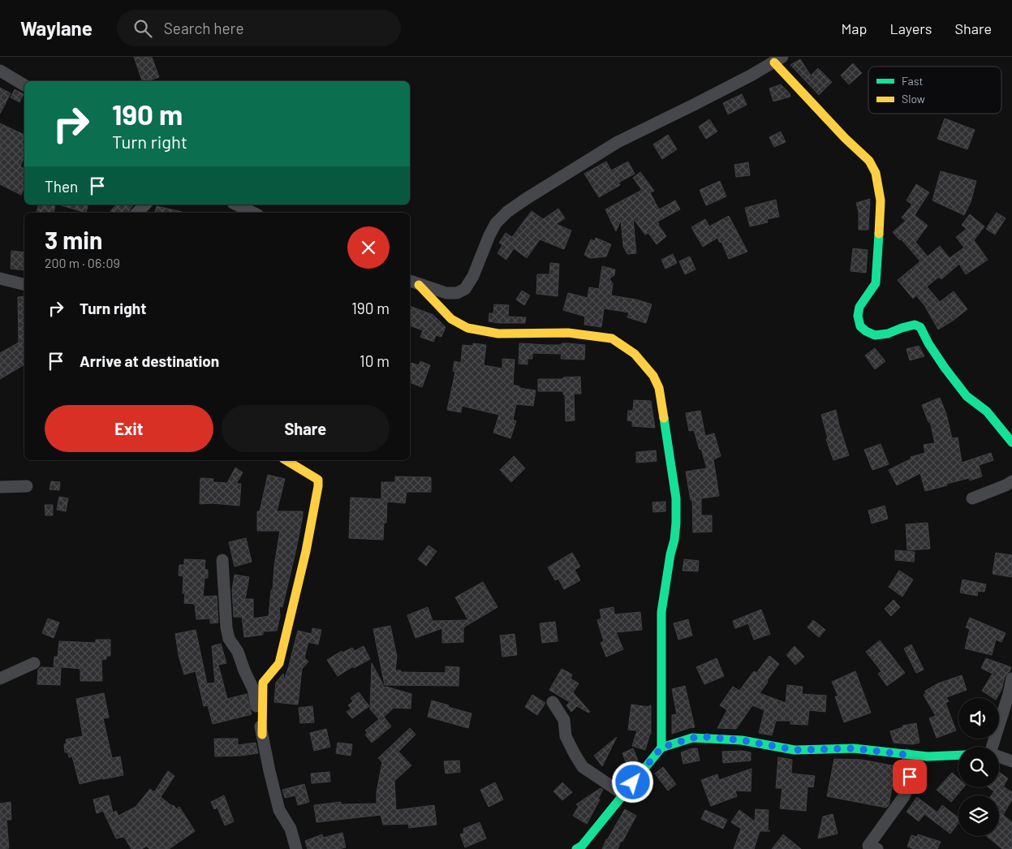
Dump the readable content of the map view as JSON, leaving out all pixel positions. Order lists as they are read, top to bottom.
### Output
{
  "legend": ["Fast", "Slow"],
  "page": {
    "header": "Waylane",
    "search": "Search here",
    "nav": ["Map", "Layers", "Share"],
    "turn": ["190 m", "Turn right"],
    "then": "Then",
    "heading": ["3 min", "200 m · 06:09"],
    "list": [
      {
        "name": "Turn right",
        "value": "190 m"
      },
      {
        "name": "Arrive at destination",
        "value": "10 m"
      }
    ],
    "buttons": ["Exit", "Share"]
  }
}
